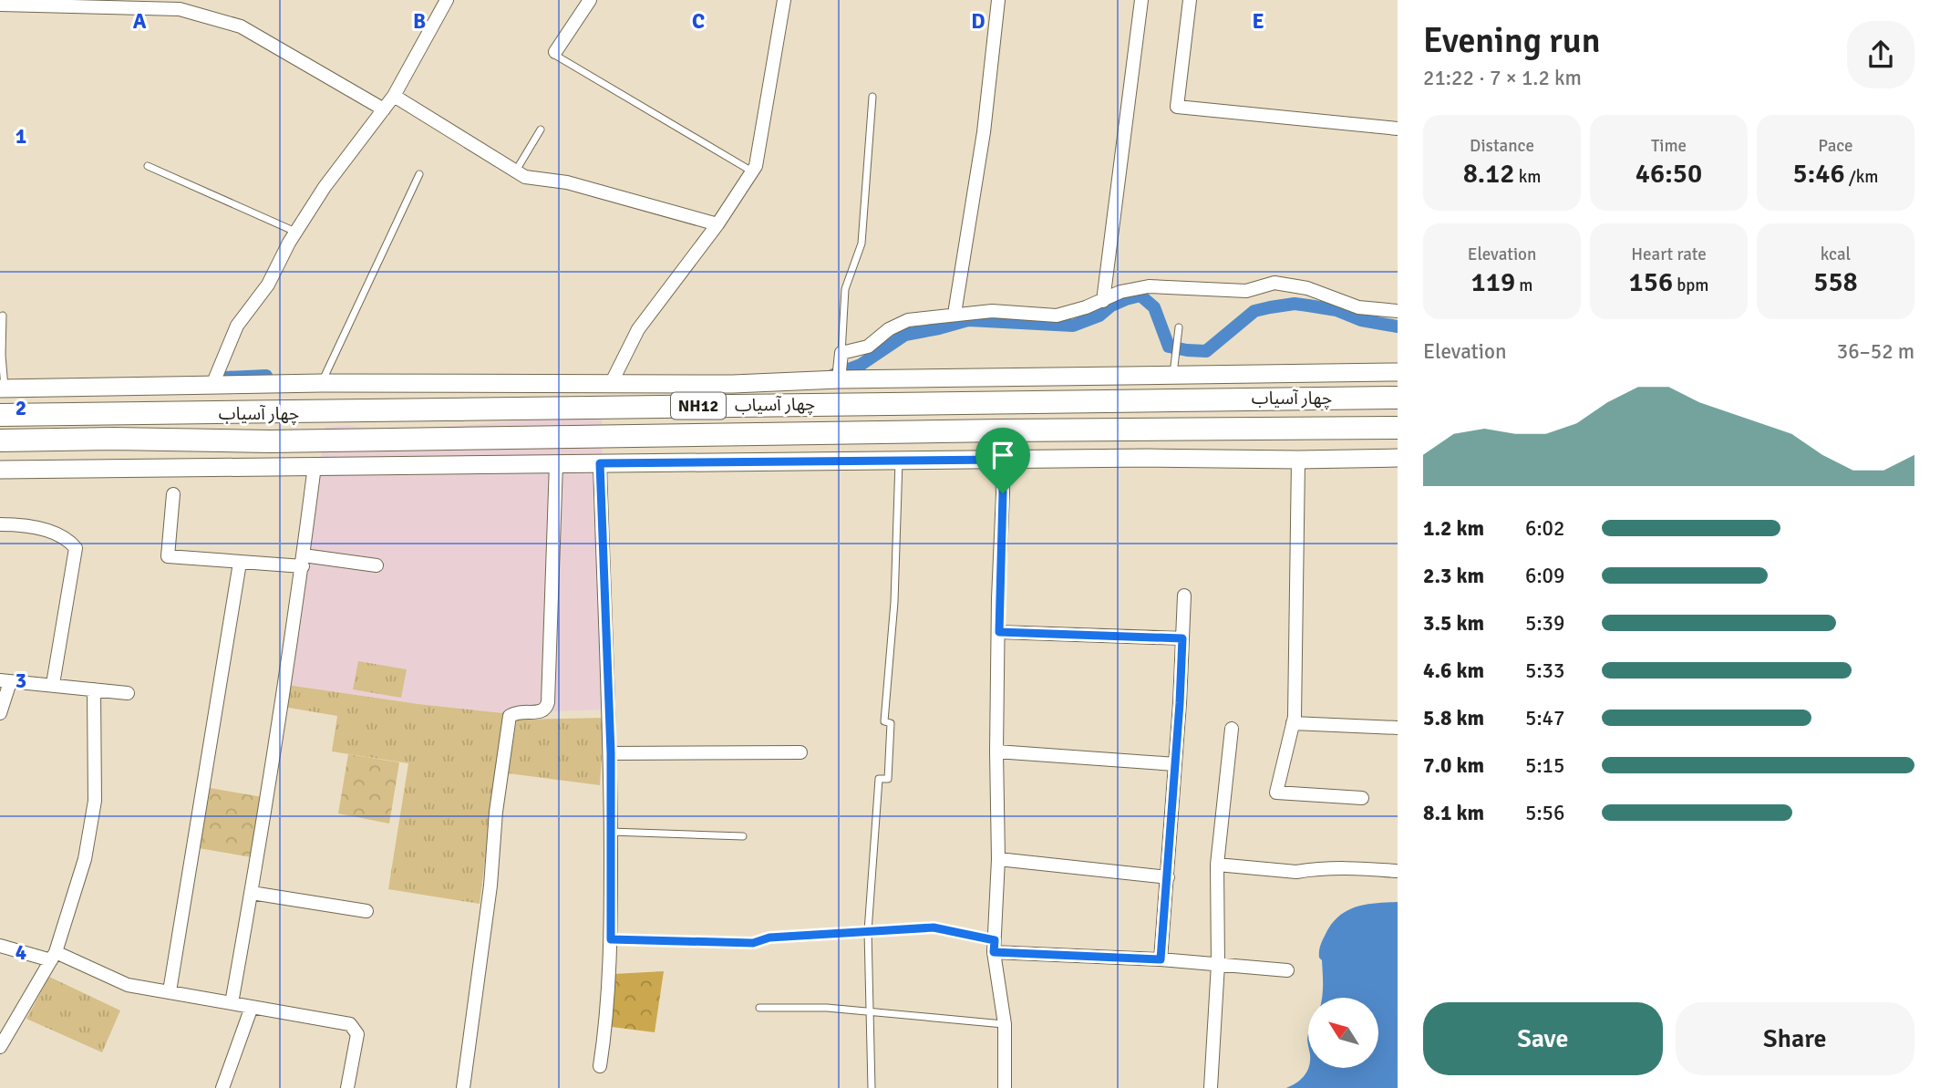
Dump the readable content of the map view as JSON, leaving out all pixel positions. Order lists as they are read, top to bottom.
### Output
{
  "streets": {
    "highway": ["چهار آسیاب", "NH12"]
  },
  "north": "top left",
  "page": {
    "heading": ["Evening run", "21:22 · 7 × 1.2 km"],
    "stats": [
      ["Distance", "8.12 km"],
      ["Time", "46:50"],
      ["Pace", "5:46 /km"],
      ["Elevation", "119 m"],
      ["Heart rate", "156 bpm"],
      ["kcal", "558"]
    ],
    "chart": ["Elevation", "36–52 m"],
    "list": [
      {
        "name": "1.2 km",
        "note": "6:02"
      },
      {
        "name": "2.3 km",
        "note": "6:09"
      },
      {
        "name": "3.5 km",
        "note": "5:39"
      },
      {
        "name": "4.6 km",
        "note": "5:33"
      },
      {
        "name": "5.8 km",
        "note": "5:47"
      },
      {
        "name": "7.0 km",
        "note": "5:15"
      },
      {
        "name": "8.1 km",
        "note": "5:56"
      }
    ],
    "buttons": ["Save", "Share"]
  },
  "grid": {
    "columns": [
      "A",
      "B",
      "C",
      "D",
      "E"
    ],
    "rows": [
      "1",
      "2",
      "3",
      "4"
    ]
  }
}
